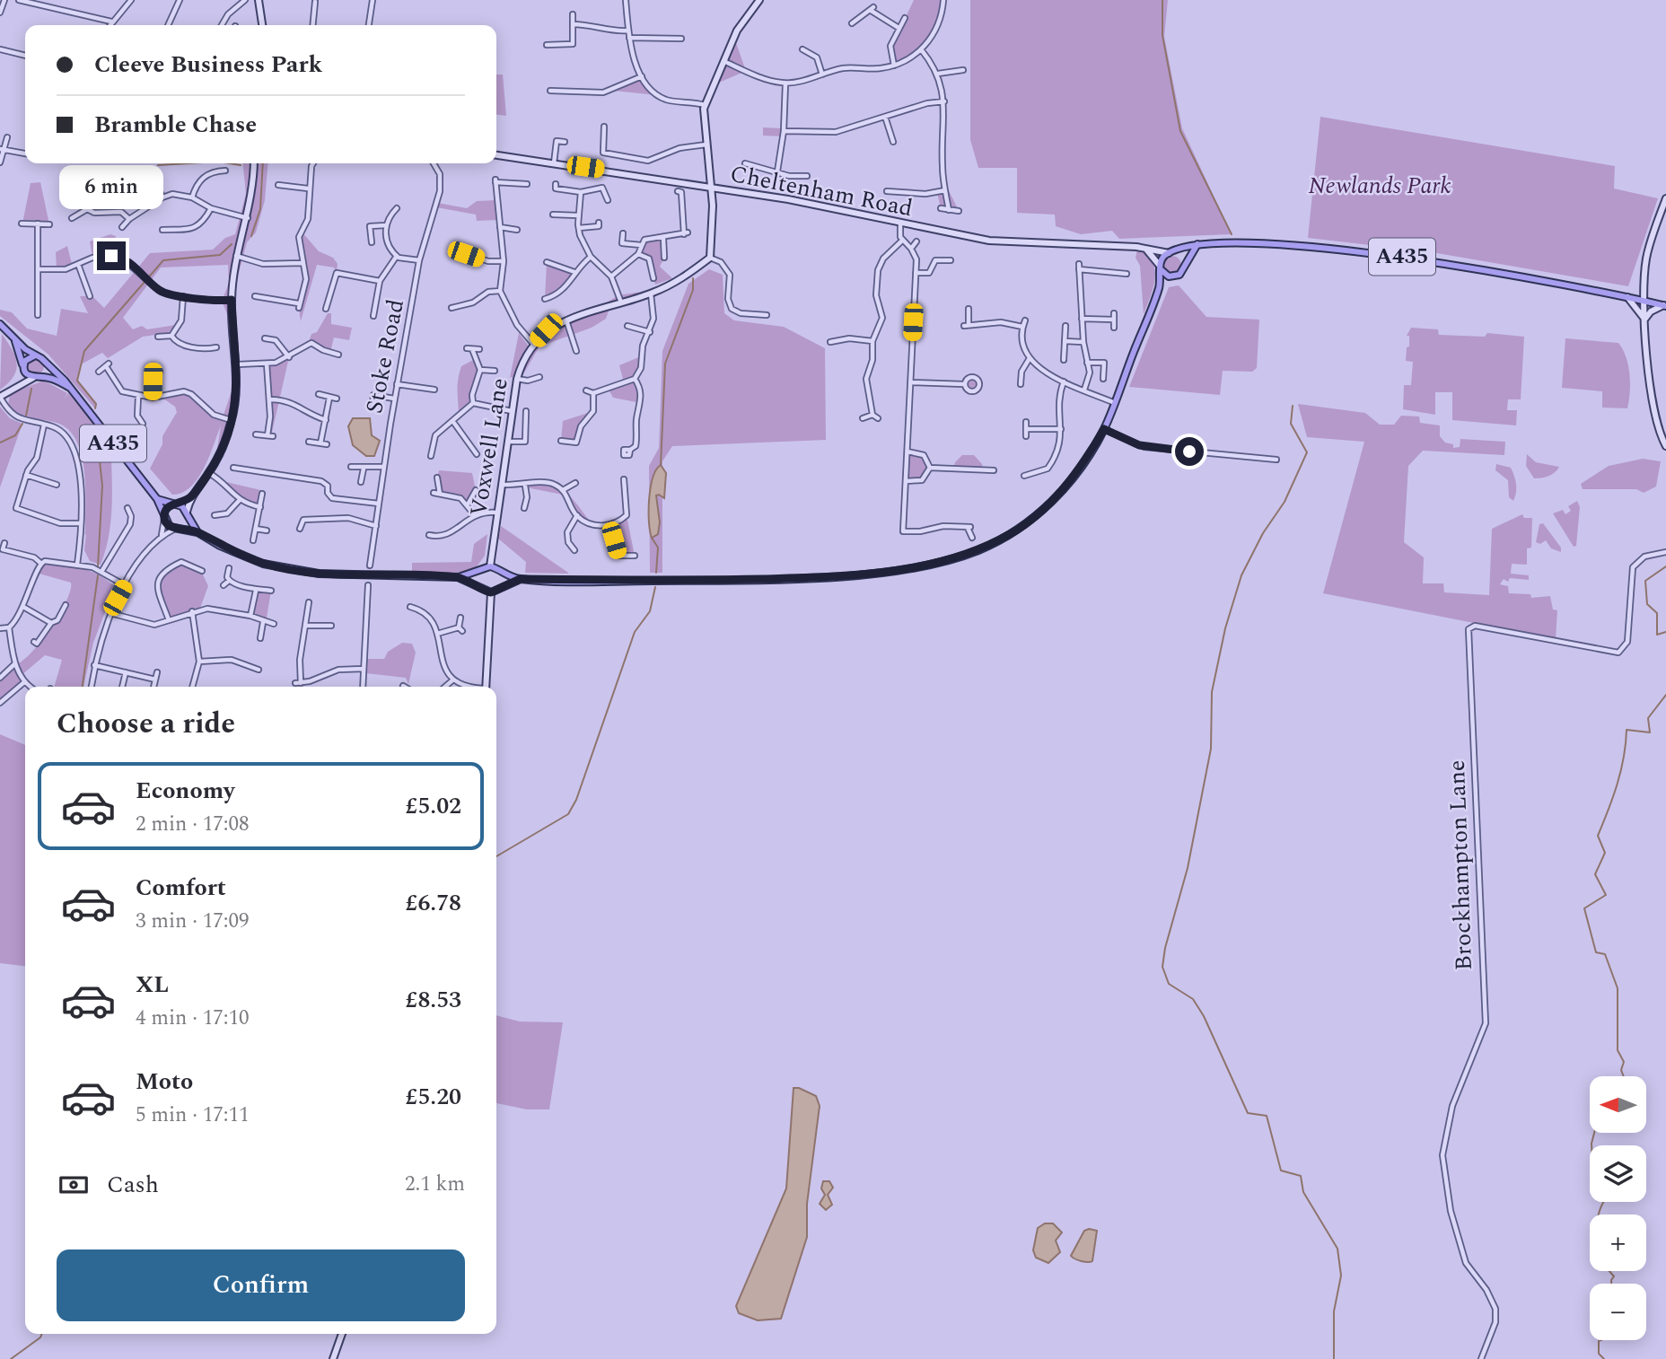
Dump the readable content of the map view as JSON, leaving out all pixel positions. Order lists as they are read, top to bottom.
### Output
{
  "streets": {
    "main road": ["A435"],
    "street": [
      "Cheltenham Road",
      "Stoke Road",
      "Voxwell Lane",
      "Brockhampton Lane"
    ]
  },
  "crossings": [
    ["Cheltenham Road", "A435"]
  ],
  "parks": ["Newlands Park"],
  "north": "left",
  "page": {
    "banner": ["Cleeve Business Park", "Bramble Chase"],
    "bubble": "6 min",
    "heading": "Choose a ride",
    "list": [
      {
        "name": "Economy",
        "note": "2 min · 17:08",
        "value": "£5.02"
      },
      {
        "name": "Comfort",
        "note": "3 min · 17:09",
        "value": "£6.78"
      },
      {
        "name": "XL",
        "note": "4 min · 17:10",
        "value": "£8.53"
      },
      {
        "name": "Moto",
        "note": "5 min · 17:11",
        "value": "£5.20"
      }
    ],
    "map_buttons": ["+", "−"],
    "pay": ["Cash", "2.1 km"],
    "buttons": "Confirm"
  }
}
